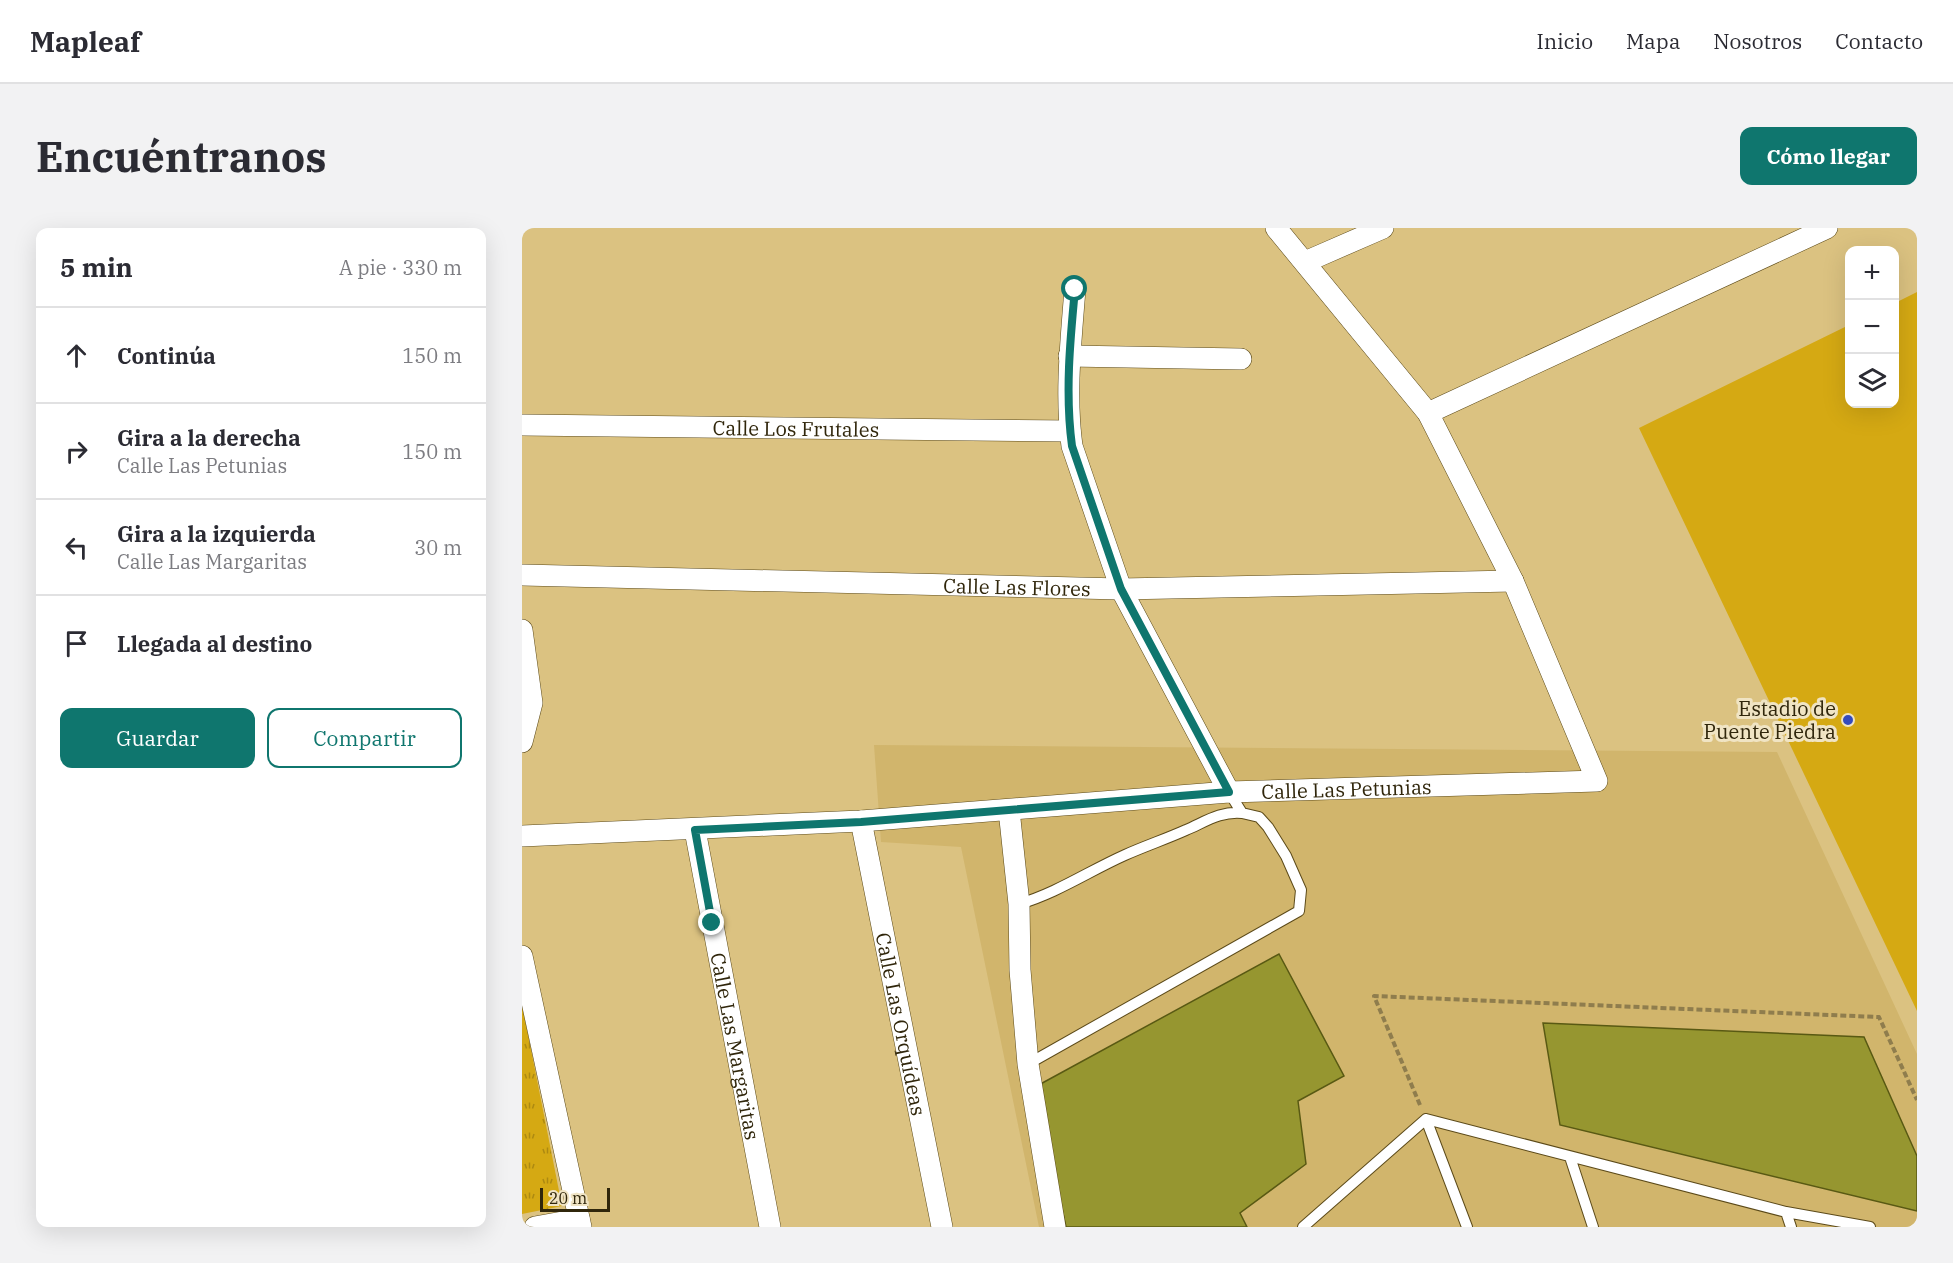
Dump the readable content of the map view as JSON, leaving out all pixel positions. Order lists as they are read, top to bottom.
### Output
{
  "streets": {
    "street": [
      "Calle Los Frutales",
      "Calle Las Flores",
      "Calle Las Petunias",
      "Calle Las Orquídeas",
      "Calle Las Margaritas"
    ]
  },
  "crossings": [
    ["Calle Las Flores", "Calle Las Petunias"],
    ["Calle Las Petunias", "Calle Las Orquídeas"],
    ["Calle Las Petunias", "Calle Las Margaritas"]
  ],
  "places": ["Estadio de Puente Piedra"],
  "scale_bar": "20 m",
  "page": {
    "header": "Mapleaf",
    "nav": [
      "Inicio",
      "Mapa",
      "Nosotros",
      "Contacto"
    ],
    "buttons": [
      "Cómo llegar",
      ["Guardar", "Compartir"]
    ],
    "title": "Encuéntranos",
    "heading": ["5 min", "A pie · 330 m"],
    "map_buttons": ["+", "−"],
    "list": [
      ["Continúa", "150 m"],
      ["Gira a la derecha", "Calle Las Petunias", "150 m"],
      ["Gira a la izquierda", "Calle Las Margaritas", "30 m"],
      "Llegada al destino"
    ],
    "scale": "20 m"
  }
}
